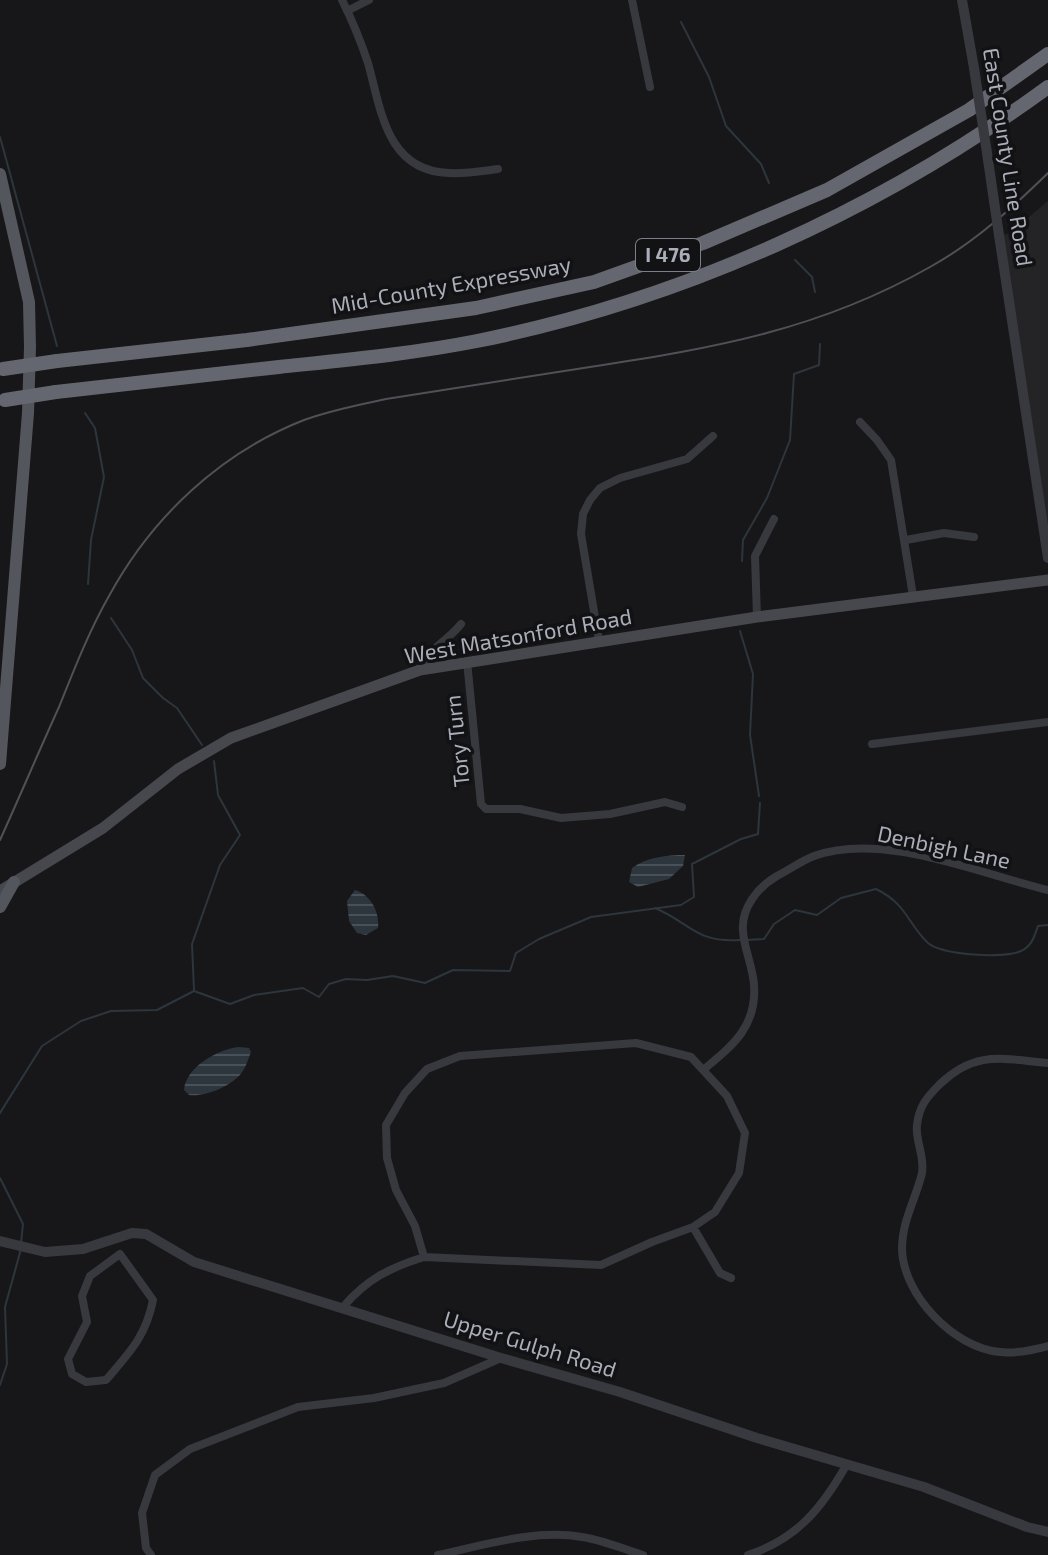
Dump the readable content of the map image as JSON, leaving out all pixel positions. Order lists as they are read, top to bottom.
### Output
{
  "streets": {
    "highway": ["I 476", "Mid-County Expressway"],
    "main road": ["West Matsonford Road"],
    "street": [
      "East County Line Road",
      "Tory Turn",
      "Denbigh Lane",
      "Upper Gulph Road"
    ]
  },
  "crossings": [
    ["West Matsonford Road", "Tory Turn"]
  ]
}
